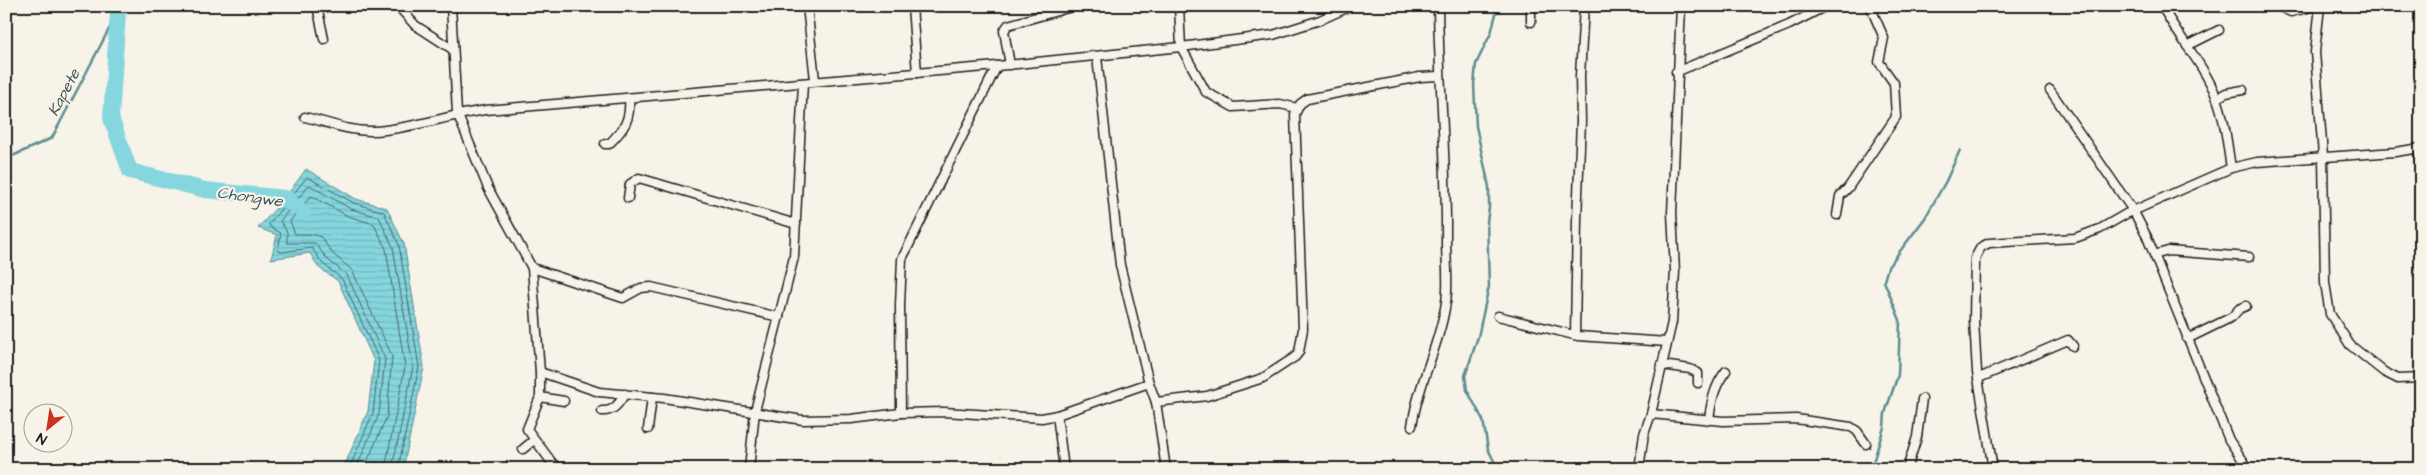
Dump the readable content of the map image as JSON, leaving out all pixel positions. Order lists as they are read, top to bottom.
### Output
{
  "water": ["Kapete", "Chongwe"],
  "north": "bottom left"
}
